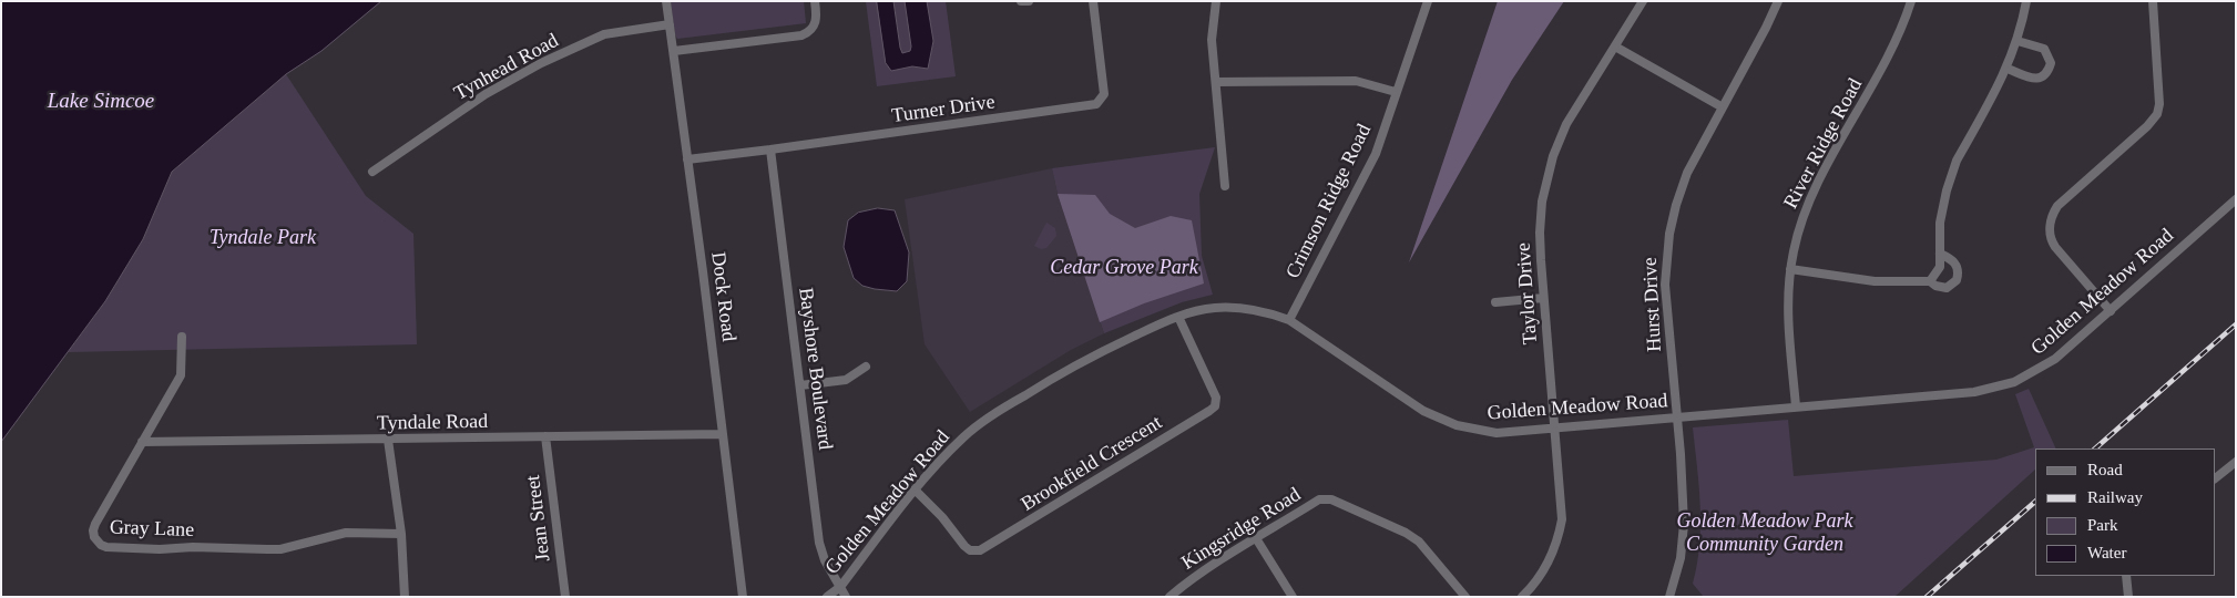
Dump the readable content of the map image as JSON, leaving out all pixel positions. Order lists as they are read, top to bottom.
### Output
{
  "streets": {
    "street": [
      "Tynhead Road",
      "Turner Drive",
      "River Ridge Road",
      "Crimson Ridge Road",
      "Golden Meadow Road",
      "Taylor Drive",
      "Dock Road",
      "Hurst Drive",
      "Bayshore Boulevard",
      "Tyndale Road",
      "Brookfield Crescent",
      "Jean Street",
      "Gray Lane",
      "Kingsridge Road"
    ]
  },
  "crossings": [
    ["Tynhead Road", "Dock Road"],
    ["Turner Drive", "Dock Road"],
    ["Turner Drive", "Bayshore Boulevard"],
    ["River Ridge Road", "Golden Meadow Road"],
    ["Crimson Ridge Road", "Golden Meadow Road"],
    ["Golden Meadow Road", "Taylor Drive"],
    ["Golden Meadow Road", "Hurst Drive"],
    ["Golden Meadow Road", "Bayshore Boulevard"],
    ["Golden Meadow Road", "Brookfield Crescent"],
    ["Dock Road", "Tyndale Road"],
    ["Tyndale Road", "Jean Street"],
    ["Tyndale Road", "Gray Lane"]
  ],
  "water": ["Lake Simcoe"],
  "parks": ["Tyndale Park", "Cedar Grove Park", "Golden Meadow Park Community Garden"],
  "legend": [
    "Road",
    "Railway",
    "Park",
    "Water"
  ]
}
